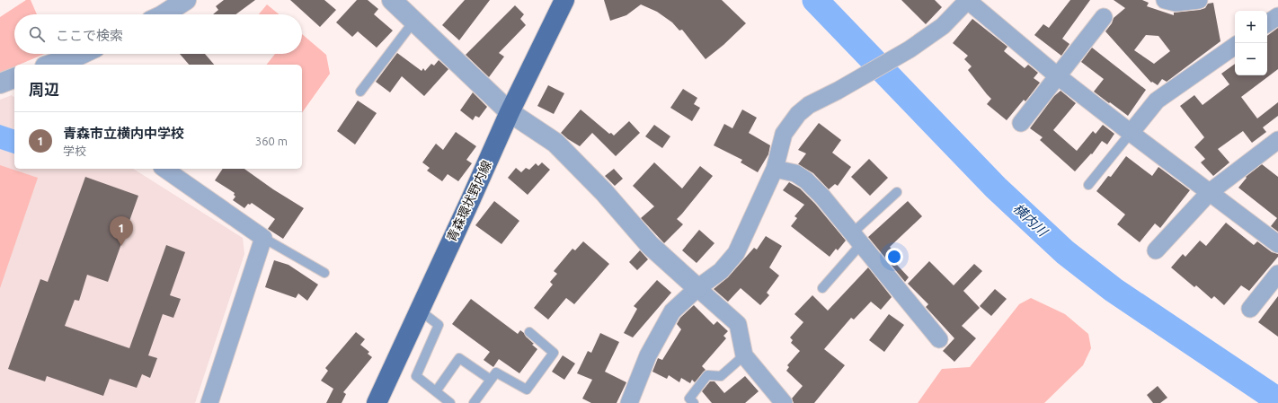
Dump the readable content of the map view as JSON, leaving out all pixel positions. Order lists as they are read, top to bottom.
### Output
{
  "streets": {
    "main road": ["青森環状野内線"]
  },
  "water": ["横内川"],
  "page": {
    "map_buttons": ["+", "−"],
    "search": "ここで検索",
    "heading": "周辺",
    "list": [
      {
        "mark": "1",
        "name": "青森市立横内中学校",
        "note": "学校",
        "value": "360 m"
      }
    ],
    "pins": "1"
  }
}
